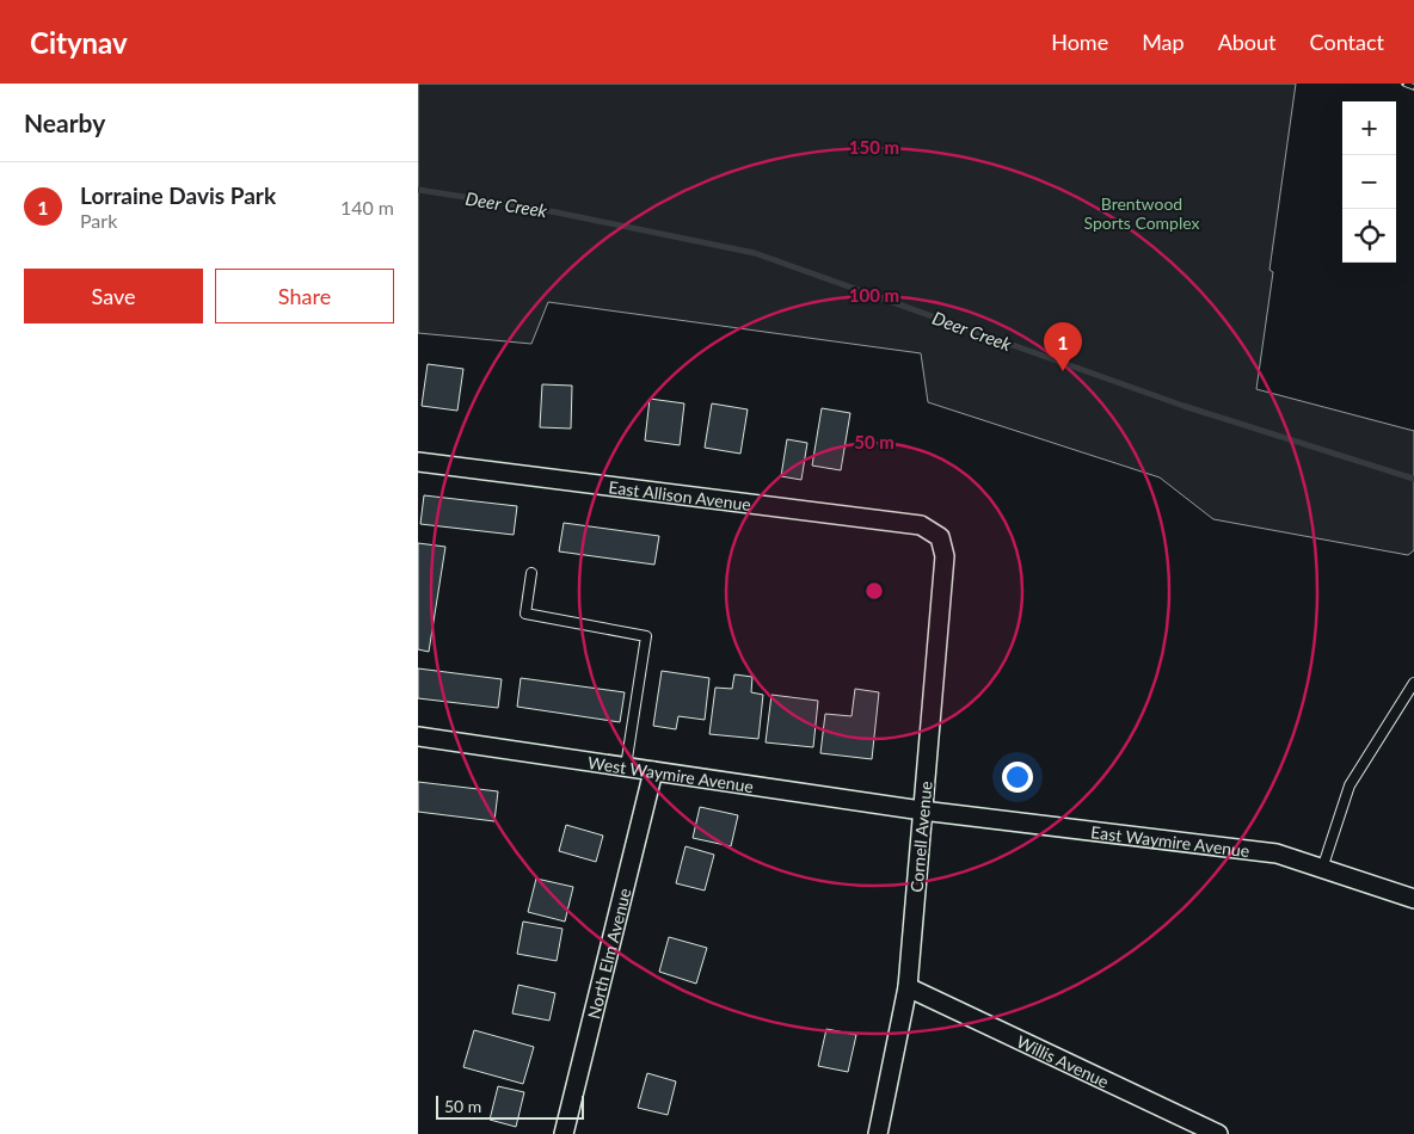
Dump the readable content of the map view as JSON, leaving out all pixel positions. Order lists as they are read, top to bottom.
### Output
{
  "streets": {
    "street": [
      "East Allison Avenue",
      "West Waymire Avenue",
      "Cornell Avenue",
      "East Waymire Avenue",
      "North Elm Avenue",
      "Willis Avenue"
    ]
  },
  "crossings": [
    ["East Allison Avenue", "Cornell Avenue"],
    ["West Waymire Avenue", "Cornell Avenue"],
    ["West Waymire Avenue", "East Waymire Avenue"],
    ["West Waymire Avenue", "North Elm Avenue"],
    ["Cornell Avenue", "East Waymire Avenue"],
    ["Cornell Avenue", "Willis Avenue"]
  ],
  "water": ["Deer Creek"],
  "parks": ["Brentwood Sports Complex"],
  "scale_bar": "50 m",
  "page": {
    "header": "Citynav",
    "nav": [
      "Home",
      "Map",
      "About",
      "Contact"
    ],
    "heading": "Nearby",
    "map_buttons": ["+", "−"],
    "list": [
      {
        "mark": "1",
        "name": "Lorraine Davis Park",
        "note": "Park",
        "value": "140 m"
      }
    ],
    "buttons": ["Save", "Share"],
    "pins": "1",
    "scale": "50 m"
  },
  "rings": ["150 m", "100 m", "50 m"]
}
